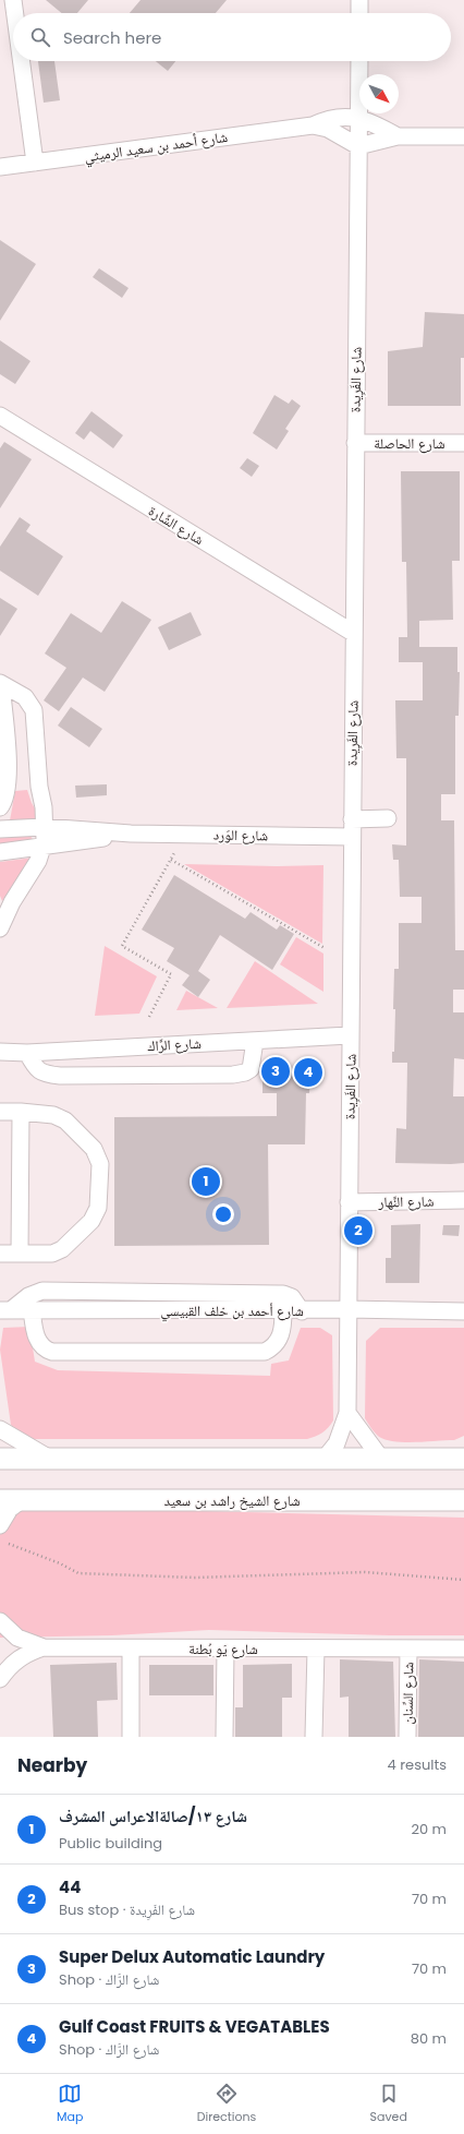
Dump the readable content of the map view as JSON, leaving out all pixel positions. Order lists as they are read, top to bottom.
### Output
{
  "streets": {
    "main road": ["شارع الشيخ راشد بن سعيد"],
    "street": [
      "شارع أحمد بن سعيد الرميثي",
      "شارع الفَرِيدة",
      "شارع الحاصلة",
      "شارع الشَّارة",
      "شارع الوَرد",
      "شارع الرَّاك",
      "شارع النَّهار",
      "شارع أحمد بن خلف القبيسي",
      "شارع يَو بُطنة",
      "شارع السِّنان"
    ]
  },
  "crossings": [
    ["شارع أحمد بن سعيد الرميثي", "شارع الفَرِيدة"],
    ["شارع الفَرِيدة", "شارع الحاصلة"],
    ["شارع الفَرِيدة", "شارع الشَّارة"],
    ["شارع الفَرِيدة", "شارع الوَرد"],
    ["شارع الفَرِيدة", "شارع الرَّاك"],
    ["شارع الفَرِيدة", "شارع النَّهار"],
    ["شارع الفَرِيدة", "شارع أحمد بن خلف القبيسي"],
    ["شارع يَو بُطنة", "شارع السِّنان"]
  ],
  "north": "bottom right",
  "page": {
    "search": "Search here",
    "pins": [
      "3",
      "4",
      "1",
      "2"
    ],
    "heading": ["Nearby", "4 results"],
    "list": [
      {
        "mark": "1",
        "name": "شارع ١٣/صالةالاعراس المشرف",
        "note": "Public building",
        "value": "20 m"
      },
      {
        "mark": "2",
        "name": "44",
        "note": "Bus stop · شارع الفَرِيدة",
        "value": "70 m"
      },
      {
        "mark": "3",
        "name": "Super Delux Automatic Laundry",
        "note": "Shop · شارع الرَّاك",
        "value": "70 m"
      },
      {
        "mark": "4",
        "name": "Gulf Coast FRUITS & VEGATABLES",
        "note": "Shop · شارع الرَّاك",
        "value": "80 m"
      }
    ],
    "nav": ["Map", "Directions", "Saved"]
  }
}
